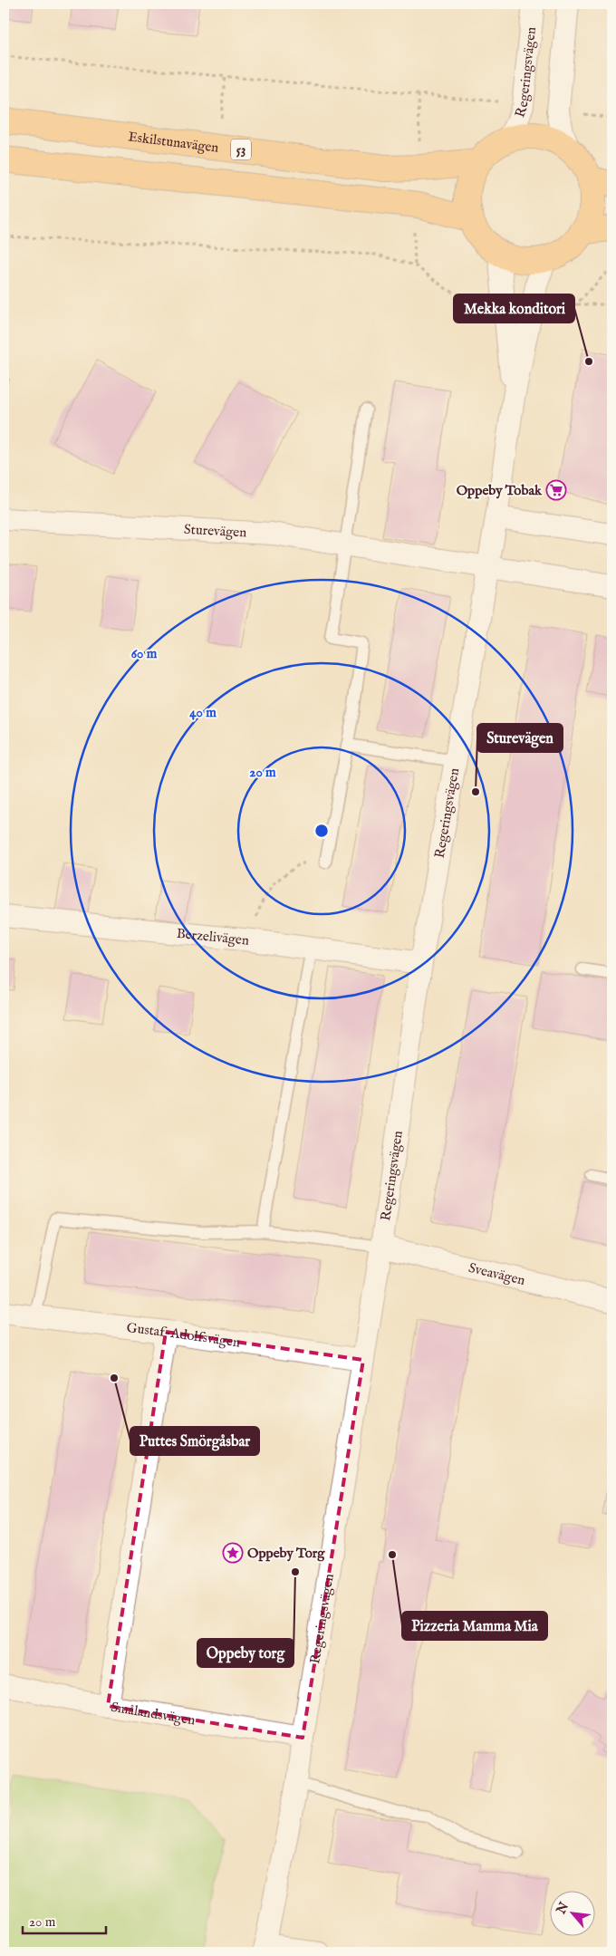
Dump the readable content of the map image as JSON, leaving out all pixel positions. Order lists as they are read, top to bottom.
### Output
{
  "streets": {
    "main road": ["Eskilstunavägen", "53"],
    "street": [
      "Regeringsvägen",
      "Sturevägen",
      "Berzelivägen",
      "Sveavägen",
      "Gustaf-Adolfsvägen",
      "Smålandsvägen"
    ]
  },
  "crossings": [
    ["Regeringsvägen", "Eskilstunavägen"],
    ["Regeringsvägen", "Sturevägen"],
    ["Regeringsvägen", "Berzelivägen"],
    ["Regeringsvägen", "Sveavägen"],
    ["Regeringsvägen", "Gustaf-Adolfsvägen"],
    ["Regeringsvägen", "Smålandsvägen"]
  ],
  "places": {
    "other": [
      "Mekka konditori",
      "Sturevägen",
      "Puttes Smörgåsbar",
      "Pizzeria Mamma Mia",
      "Oppeby torg"
    ],
    "supermarket": ["Oppeby Tobak"],
    "place": ["Oppeby Torg"]
  },
  "scale_bar": "20 m",
  "north": "top left",
  "rings": ["60 m", "40 m", "20 m"]
}
